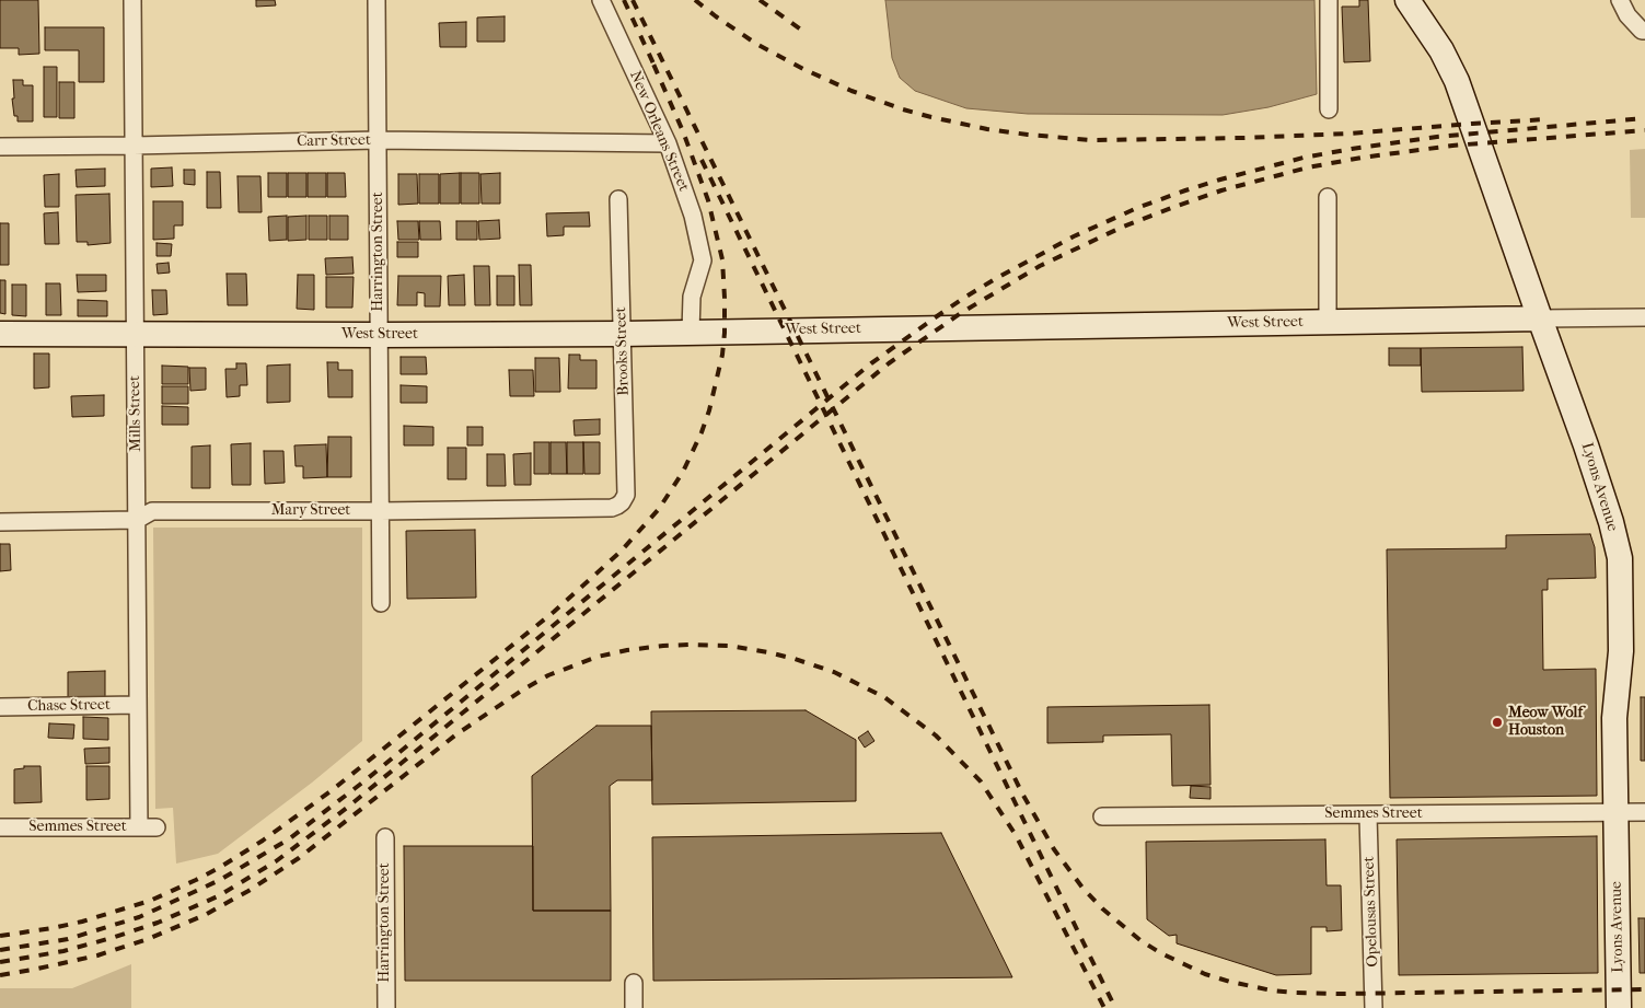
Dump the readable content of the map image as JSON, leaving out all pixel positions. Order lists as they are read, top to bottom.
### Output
{
  "streets": {
    "street": [
      "New Orleans Street",
      "Carr Street",
      "Harrington Street",
      "West Street",
      "Brooks Street",
      "Mills Street",
      "Lyons Avenue",
      "Mary Street",
      "Chase Street",
      "Semmes Street",
      "Opelousas Street"
    ]
  },
  "crossings": [
    ["New Orleans Street", "Carr Street"],
    ["New Orleans Street", "West Street"],
    ["Carr Street", "Harrington Street"],
    ["Carr Street", "Mills Street"],
    ["Harrington Street", "West Street"],
    ["Harrington Street", "Mary Street"],
    ["West Street", "Brooks Street"],
    ["West Street", "Mills Street"],
    ["West Street", "Lyons Avenue"],
    ["Brooks Street", "Mary Street"],
    ["Mills Street", "Mary Street"],
    ["Mills Street", "Chase Street"],
    ["Mills Street", "Semmes Street"],
    ["Lyons Avenue", "Semmes Street"],
    ["Semmes Street", "Opelousas Street"]
  ],
  "places": ["Meow Wolf Houston"]
}
